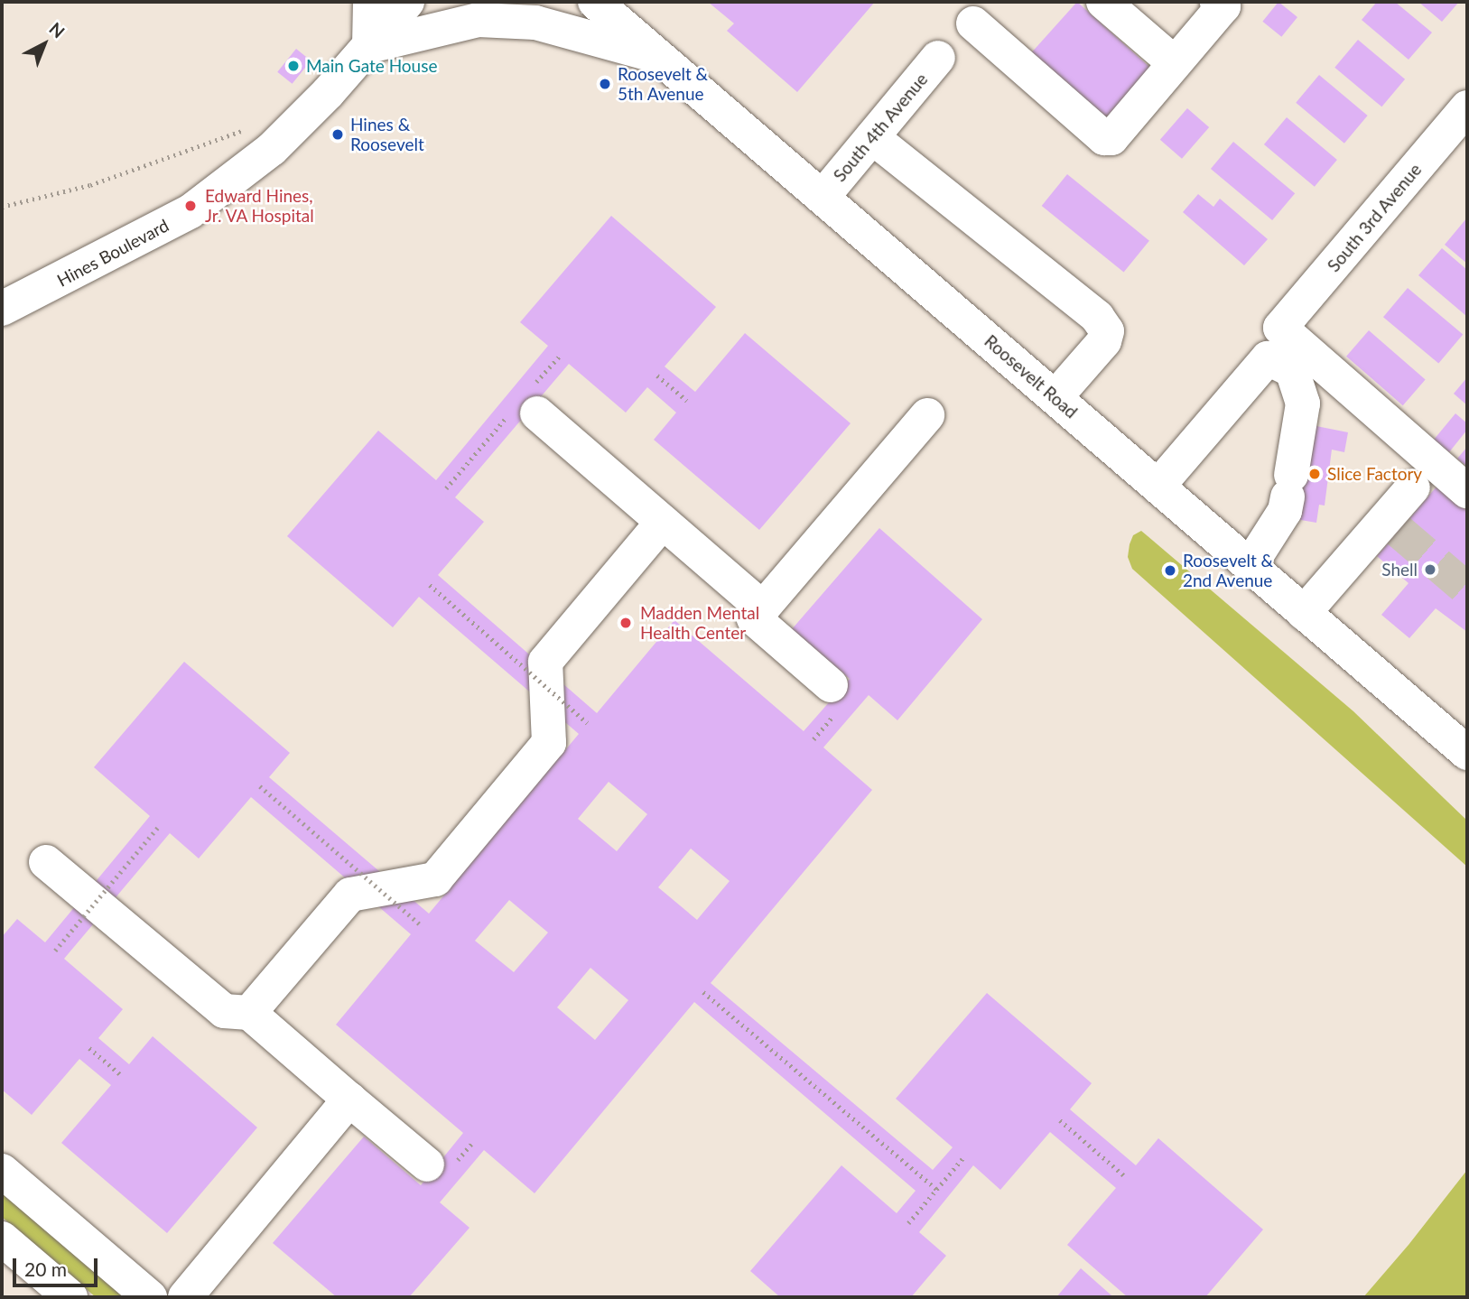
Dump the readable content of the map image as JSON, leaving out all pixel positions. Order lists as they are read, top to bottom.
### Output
{
  "streets": {
    "main road": [
      "South 4th Avenue",
      "South 3rd Avenue",
      "Hines Boulevard",
      "Roosevelt Road"
    ]
  },
  "crossings": [
    ["South 4th Avenue", "Roosevelt Road"]
  ],
  "places": [
    "Main Gate House",
    "Roosevelt & 5th Avenue",
    "Hines & Roosevelt",
    "Edward Hines, Jr. VA Hospital",
    "Slice Factory",
    "Shell",
    "Roosevelt & 2nd Avenue",
    "Madden Mental Health Center"
  ],
  "scale_bar": "20 m",
  "north": "top right"
}
